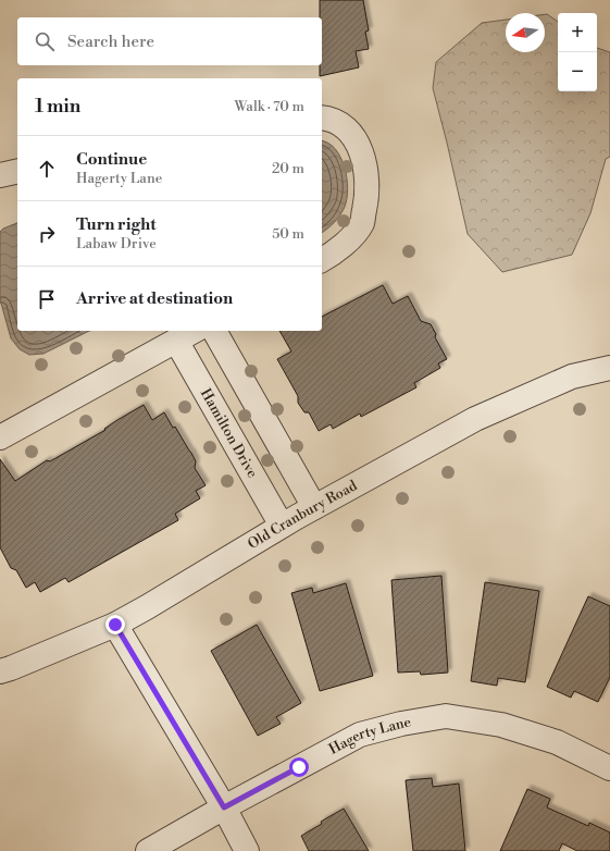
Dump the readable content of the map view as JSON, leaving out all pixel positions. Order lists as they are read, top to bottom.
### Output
{
  "streets": {
    "street": ["Hamilton Drive", "Old Cranbury Road", "Hagerty Lane"]
  },
  "crossings": [
    ["Hamilton Drive", "Old Cranbury Road"]
  ],
  "north": "left",
  "page": {
    "map_buttons": ["+", "−"],
    "search": "Search here",
    "heading": ["1 min", "Walk · 70 m"],
    "list": [
      ["Continue", "Hagerty Lane", "20 m"],
      ["Turn right", "Labaw Drive", "50 m"],
      "Arrive at destination"
    ]
  }
}
